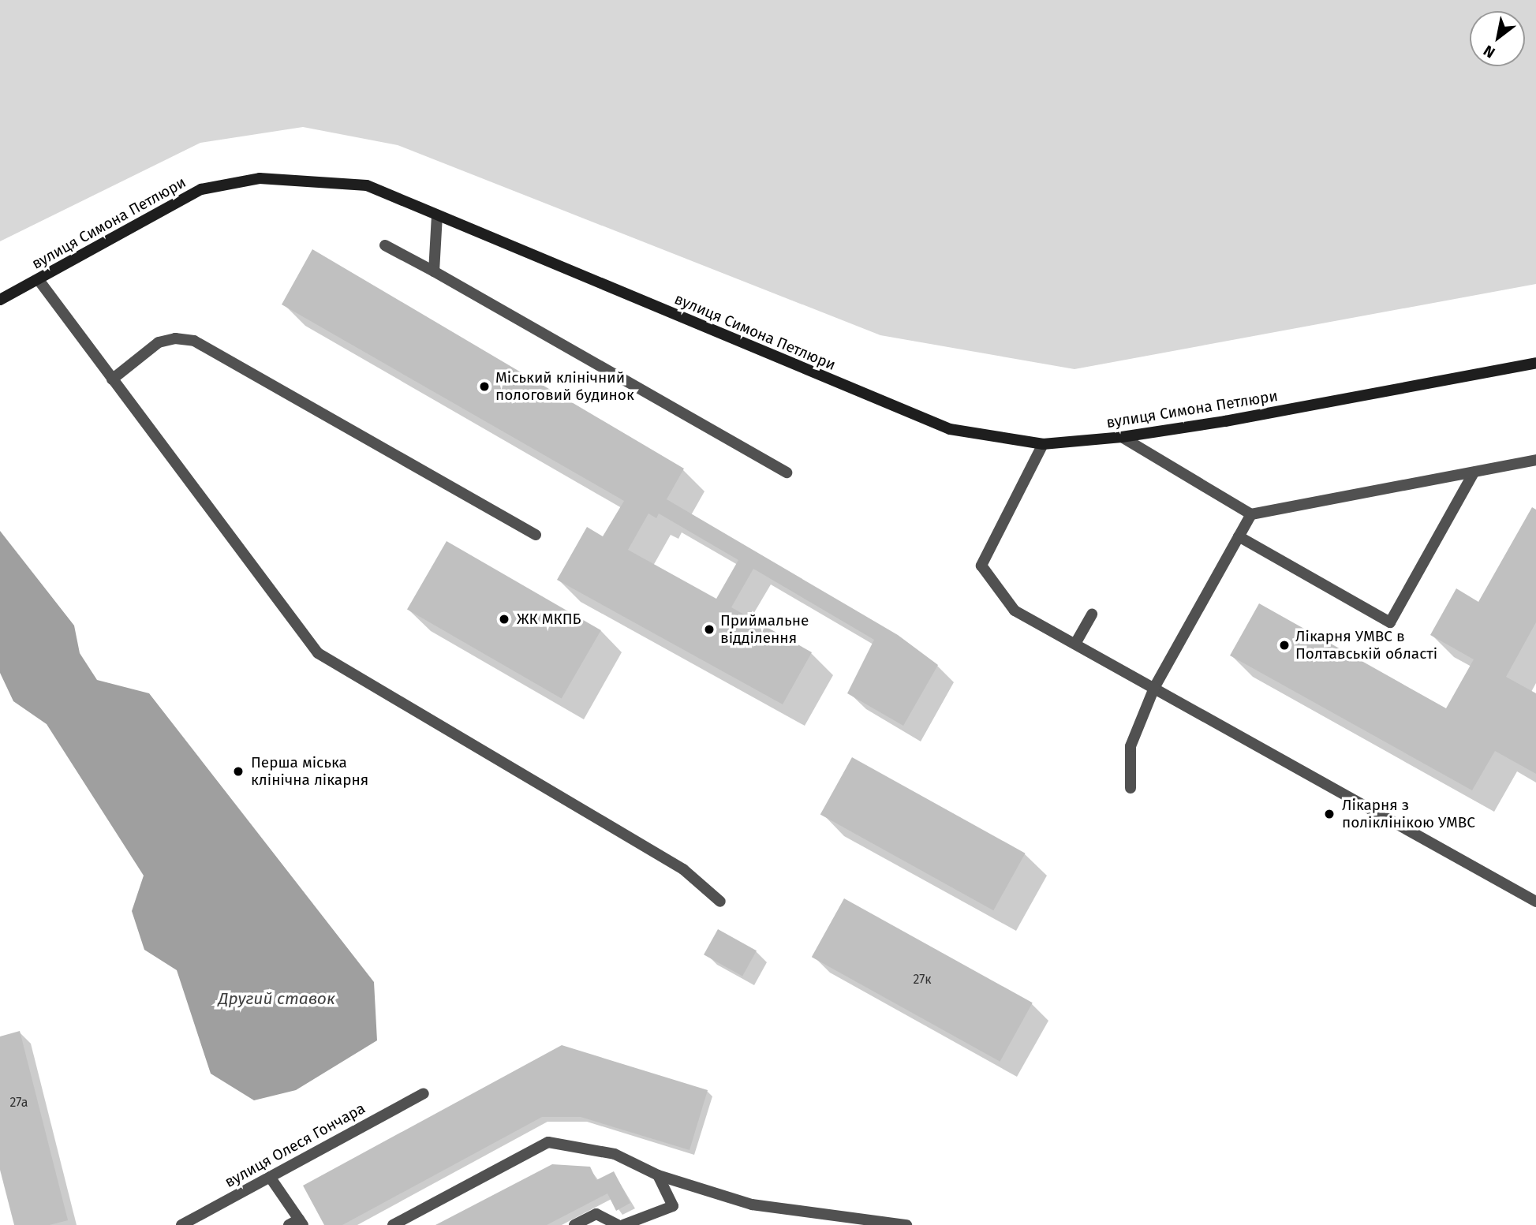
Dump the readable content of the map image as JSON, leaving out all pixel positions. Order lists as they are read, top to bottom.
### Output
{
  "streets": {
    "street": ["вулиця Симона Петлюри", "вулиця Олеся Гончара"]
  },
  "water": ["Другий ставок"],
  "places": [
    "Міський клінічний пологовий будинок",
    "ЖК МКПБ",
    "Приймальне відділення",
    "Лікарня УМВС в Полтавській області",
    "Перша міська клінічна лікарня",
    "Лікарня з поліклінікою УМВС"
  ],
  "house_numbers": ["27к", "27а"],
  "north": "bottom left"
}
